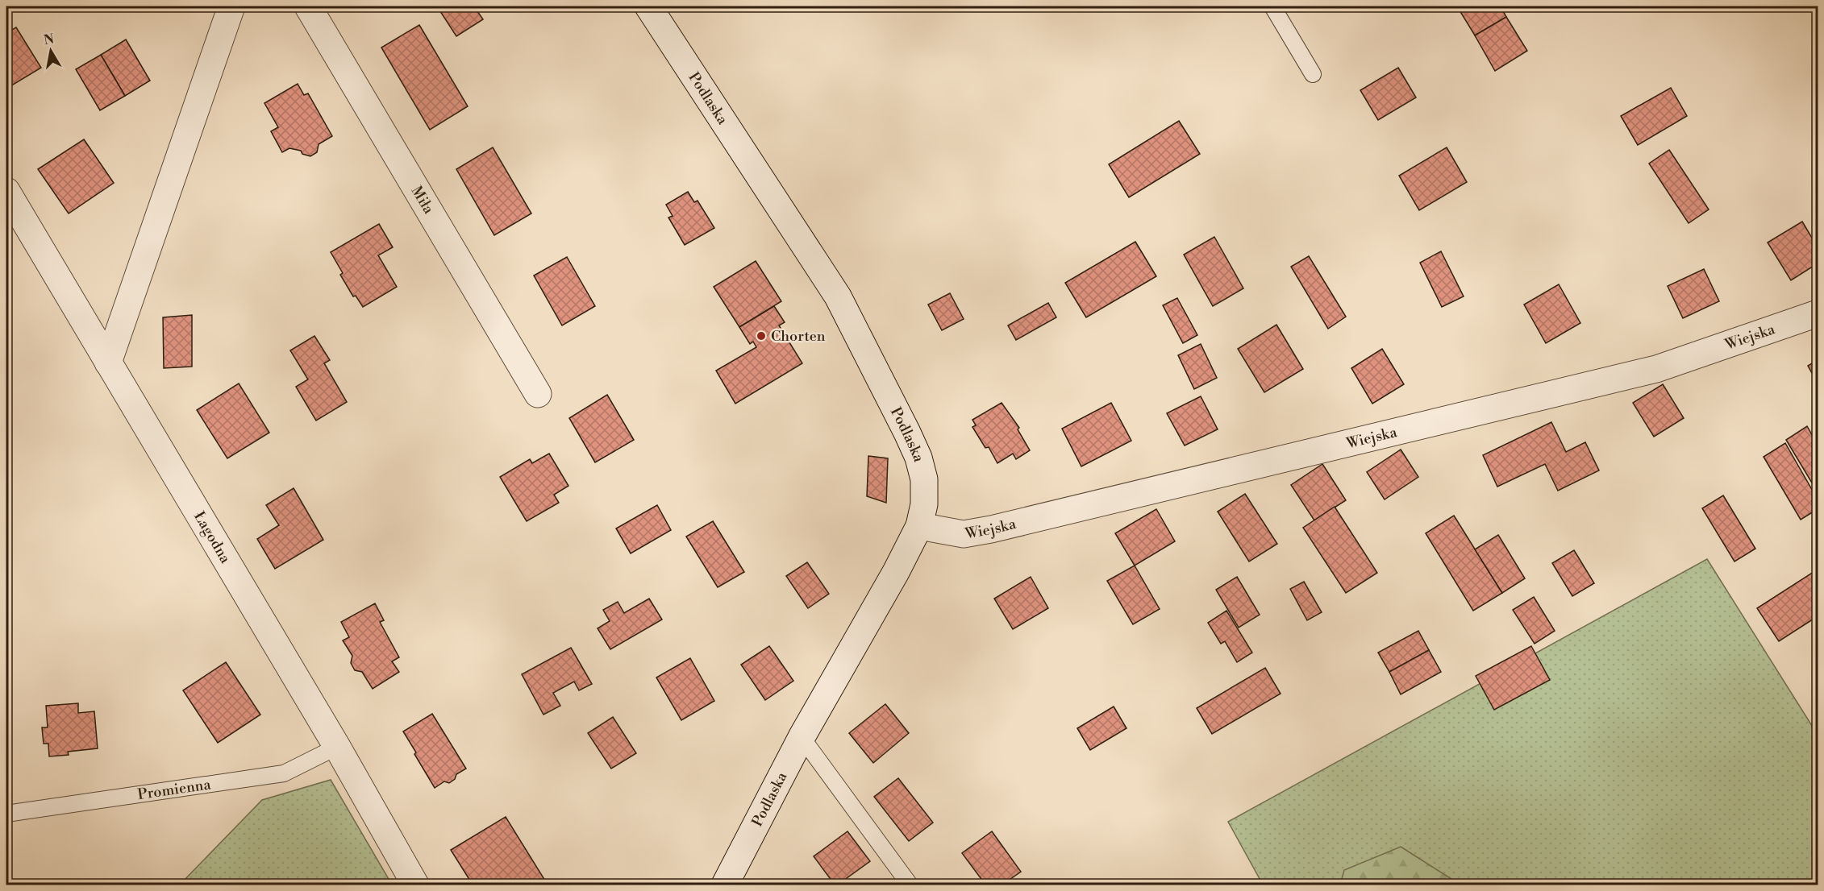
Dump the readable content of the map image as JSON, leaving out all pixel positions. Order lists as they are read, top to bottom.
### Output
{
  "streets": {
    "street": [
      "Podlaska",
      "Miła",
      "Wiejska",
      "Łagodna"
    ],
    "lane": ["Promienna"]
  },
  "crossings": [
    ["Podlaska", "Wiejska"],
    ["Łagodna", "Promienna"]
  ],
  "places": ["Chorten"],
  "north": "top"
}
